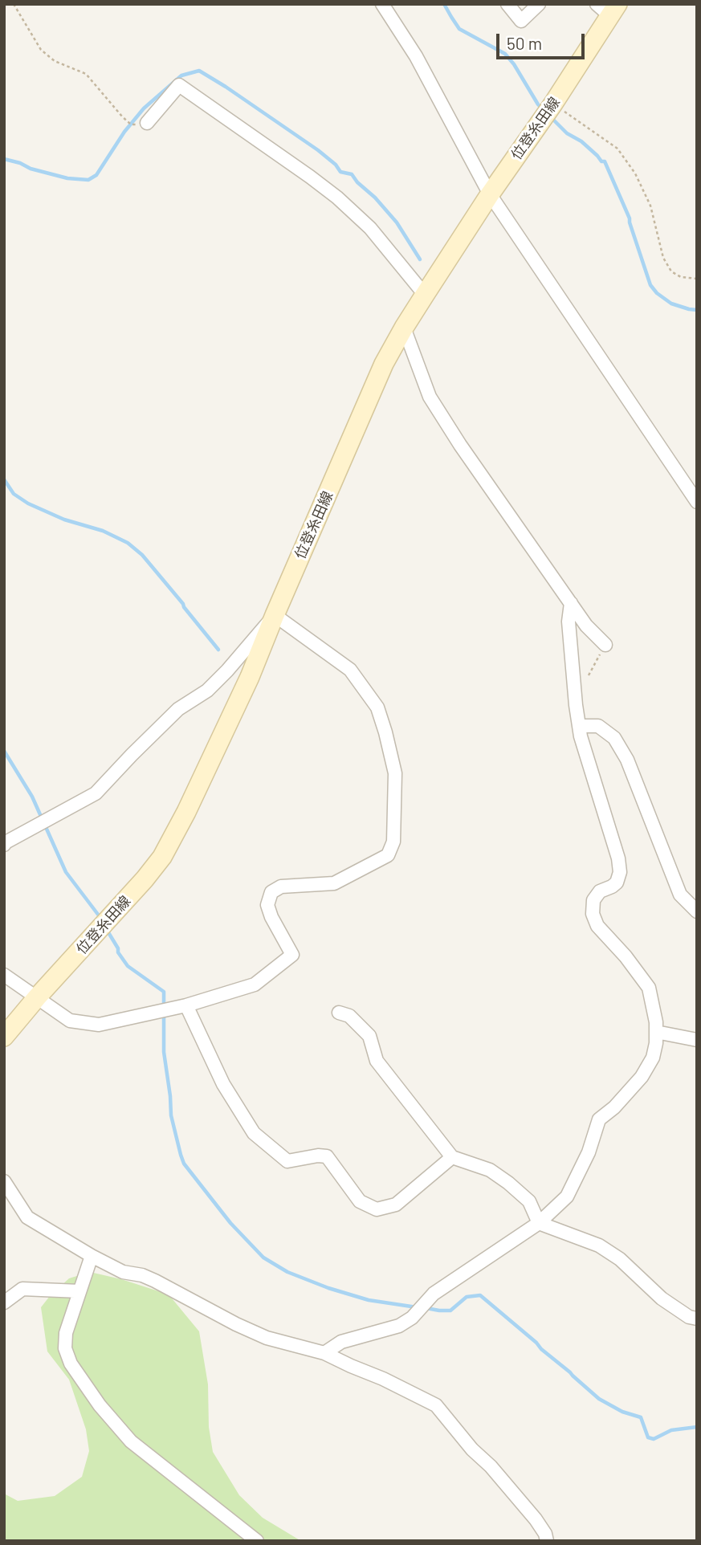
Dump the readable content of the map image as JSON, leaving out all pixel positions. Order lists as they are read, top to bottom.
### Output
{
  "streets": {
    "main road": ["位登糸田線"]
  },
  "scale_bar": "50 m"
}
